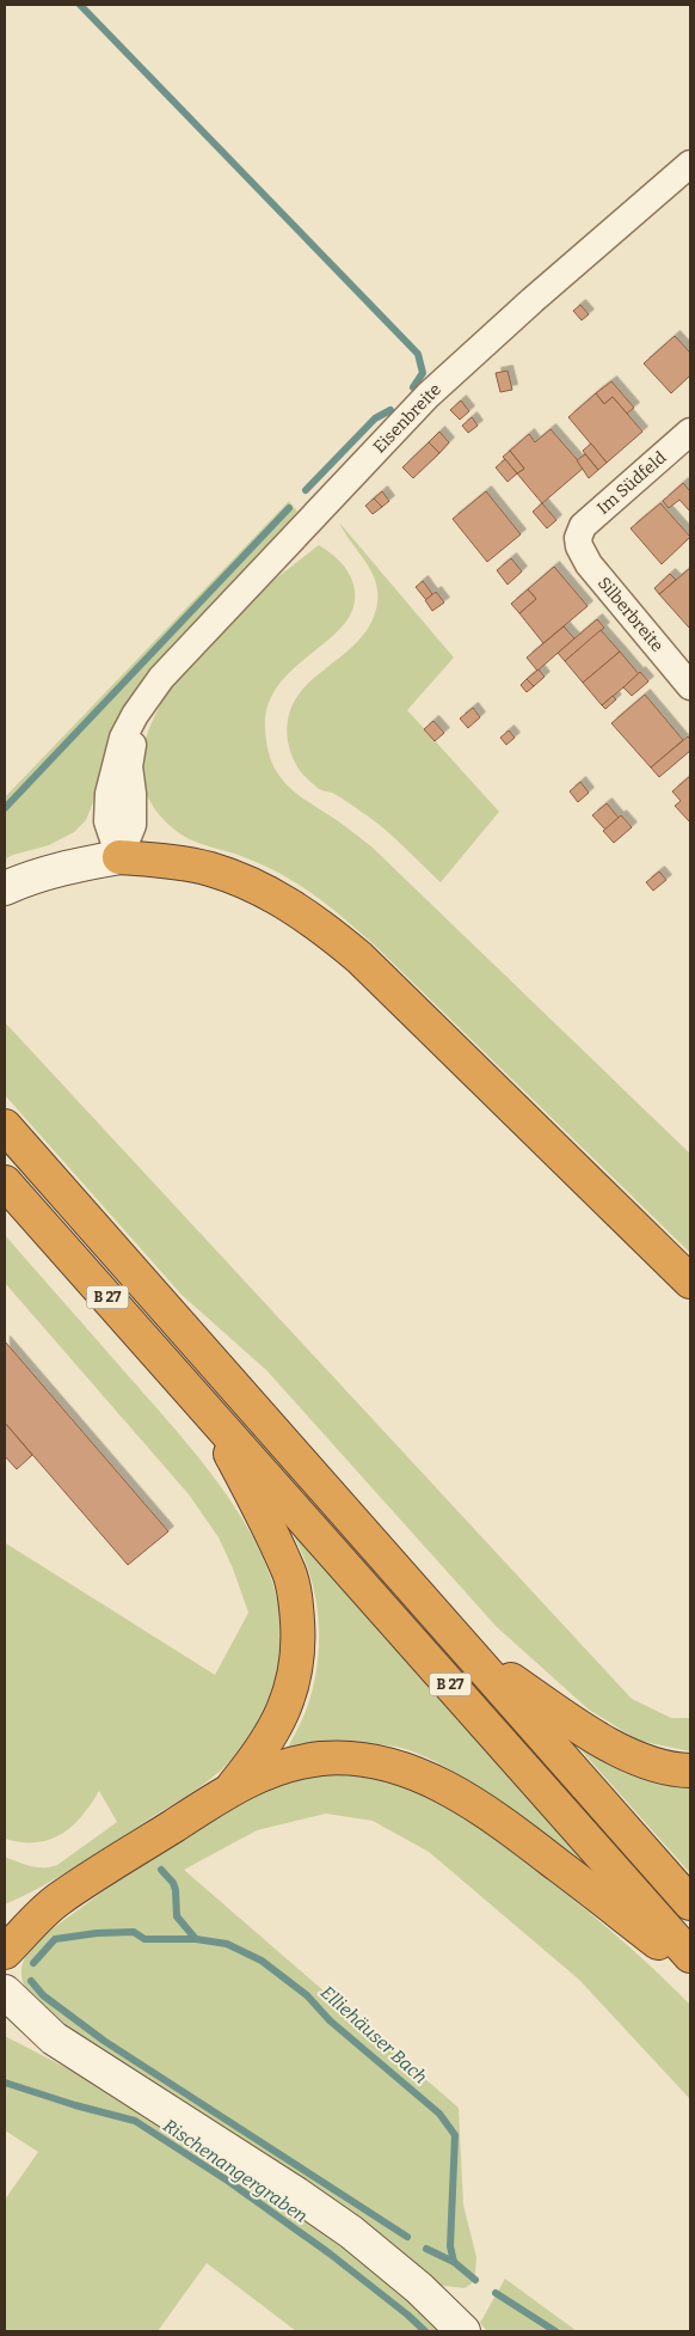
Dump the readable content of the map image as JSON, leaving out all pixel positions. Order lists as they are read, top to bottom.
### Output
{
  "streets": {
    "highway": ["B 27"],
    "street": ["Eisenbreite", "Im Südfeld", "Silberbreite"]
  },
  "crossings": [
    ["Im Südfeld", "Silberbreite"]
  ],
  "water": ["Elliehäuser Bach", "Rischenangergraben"]
}
